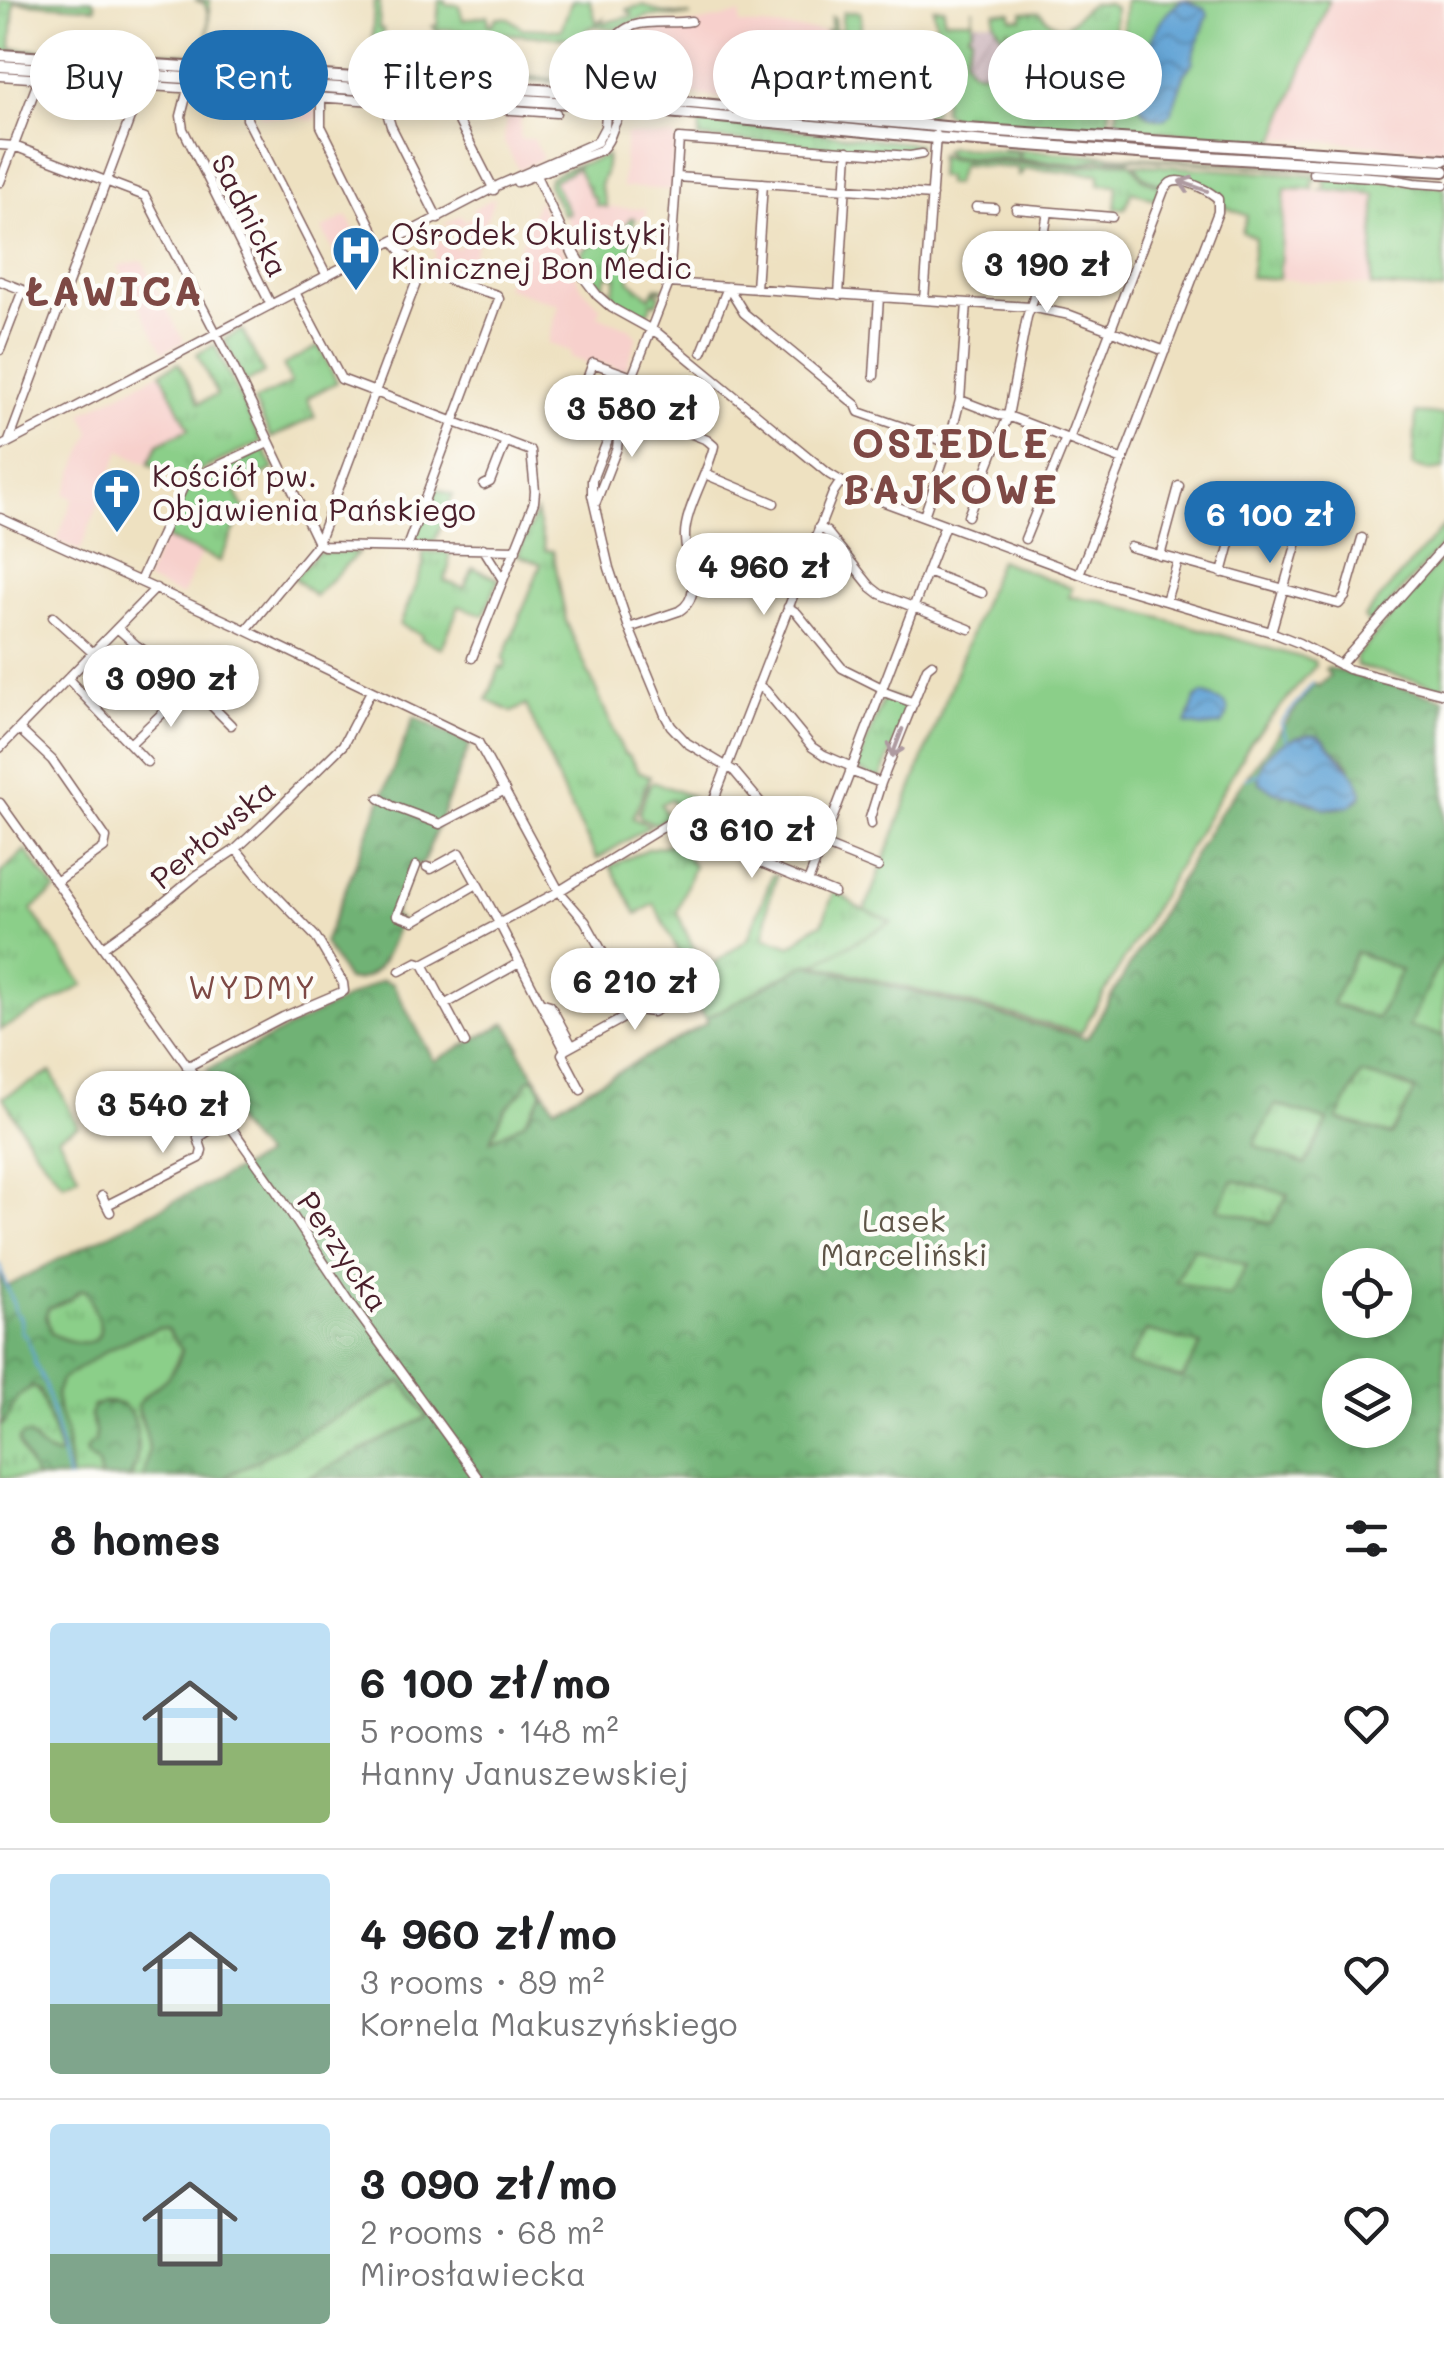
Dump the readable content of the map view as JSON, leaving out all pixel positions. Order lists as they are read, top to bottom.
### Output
{
  "streets": {
    "street": ["Sadnicka", "Perłowska", "Perzycka"]
  },
  "crossings": [
    ["Perłowska", "Perzycka"]
  ],
  "districts": ["ŁAWICA", "OSIEDLE BAJKOWE", "WYDMY"],
  "parks": ["Lasek Marceliński"],
  "places": {
    "hospital": ["Ośrodek Okulistyki Klinicznej Bon Medic"],
    "church": ["Kościół pw. Objawienia Pańskiego"]
  },
  "page": {
    "chip": [
      "Buy",
      "Rent",
      "Filters",
      "New",
      "Apartment",
      "House"
    ],
    "price": [
      "3 190 zł",
      "3 580 zł",
      "6 100 zł",
      "4 960 zł",
      "3 090 zł",
      "3 610 zł",
      "6 210 zł",
      "3 540 zł"
    ],
    "heading": "8 homes",
    "list": [
      {
        "name": "6 100 zł/mo",
        "note": "5 rooms · 148 m² · Hanny Januszewskiej"
      },
      {
        "name": "4 960 zł/mo",
        "note": "3 rooms · 89 m² · Kornela Makuszyńskiego"
      },
      {
        "name": "3 090 zł/mo",
        "note": "2 rooms · 68 m² · Mirosławiecka"
      }
    ]
  }
}
